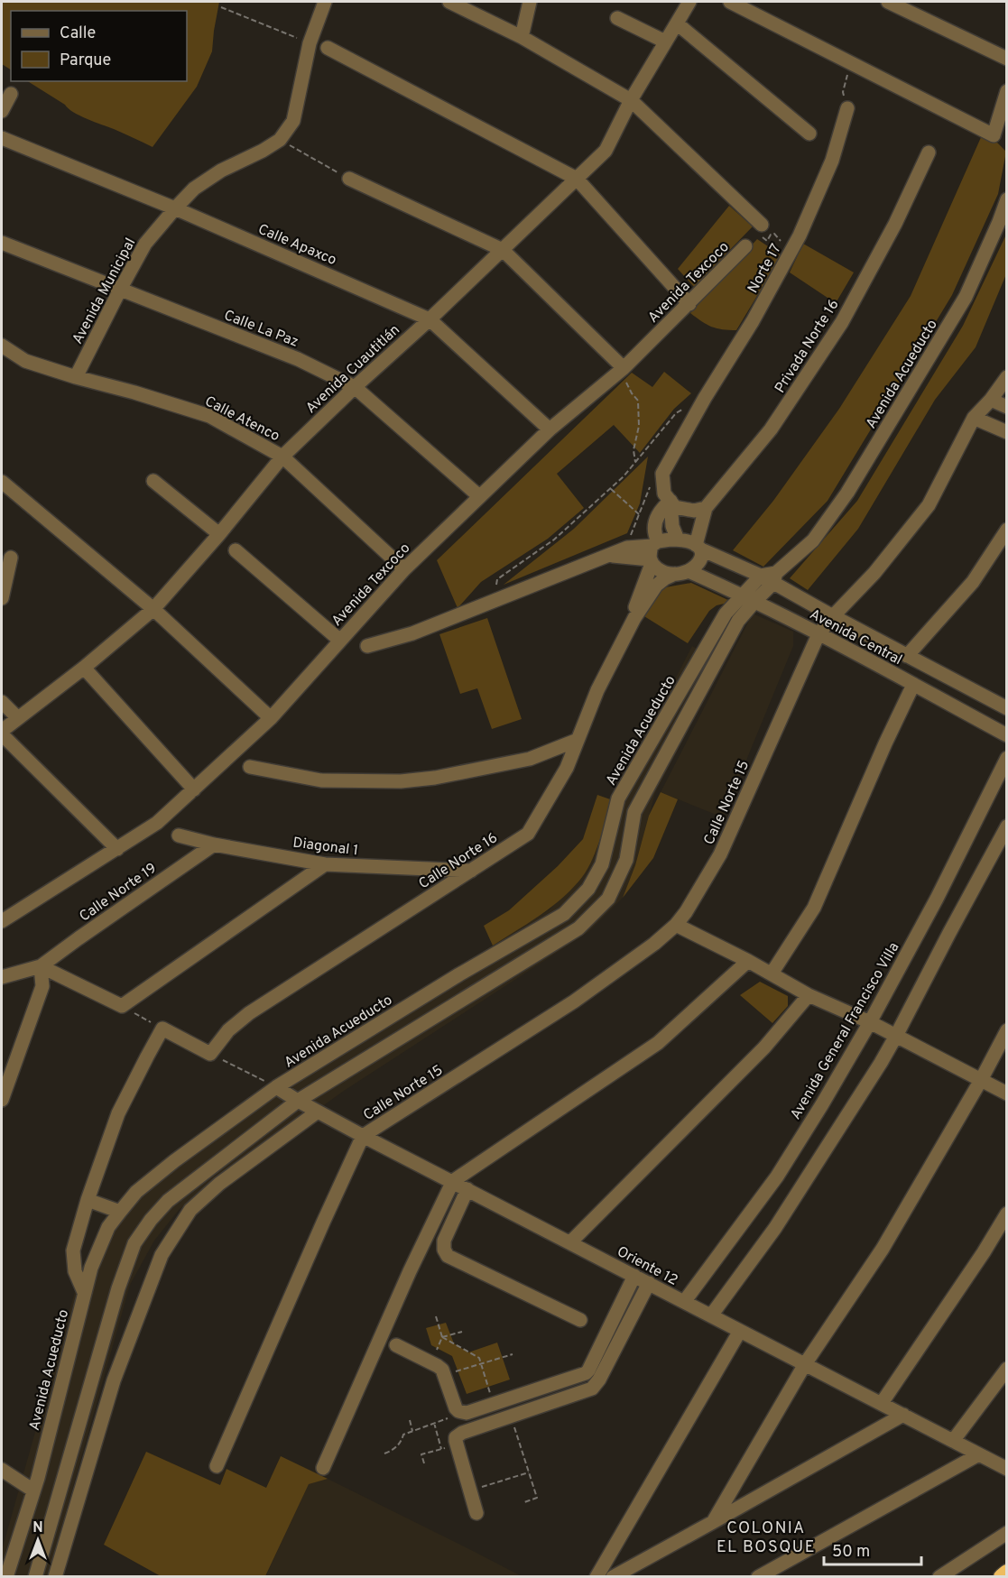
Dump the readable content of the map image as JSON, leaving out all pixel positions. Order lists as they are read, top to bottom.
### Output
{
  "streets": {
    "street": [
      "Calle Apaxco",
      "Norte 17",
      "Avenida Texcoco",
      "Avenida Municipal",
      "Calle La Paz",
      "Privada Norte 16",
      "Avenida Cuautitlán",
      "Avenida Acueducto",
      "Calle Atenco",
      "Avenida Central",
      "Calle Norte 15",
      "Diagonal 1",
      "Calle Norte 16",
      "Calle Norte 19",
      "Avenida General Francisco Villa",
      "Oriente 12"
    ]
  },
  "crossings": [
    ["Calle Apaxco", "Avenida Texcoco"],
    ["Calle Apaxco", "Avenida Municipal"],
    ["Calle Apaxco", "Avenida Cuautitlán"],
    ["Avenida Texcoco", "Calle La Paz"],
    ["Avenida Texcoco", "Calle Atenco"],
    ["Avenida Municipal", "Calle La Paz"],
    ["Avenida Municipal", "Calle Atenco"],
    ["Calle La Paz", "Avenida Cuautitlán"],
    ["Privada Norte 16", "Avenida Central"],
    ["Privada Norte 16", "Calle Norte 16"],
    ["Avenida Cuautitlán", "Calle Atenco"],
    ["Avenida Acueducto", "Avenida Central"],
    ["Avenida Acueducto", "Oriente 12"],
    ["Avenida Central", "Calle Norte 15"],
    ["Avenida Central", "Calle Norte 16"],
    ["Calle Norte 15", "Oriente 12"],
    ["Diagonal 1", "Calle Norte 16"],
    ["Diagonal 1", "Calle Norte 19"],
    ["Avenida General Francisco Villa", "Oriente 12"]
  ],
  "districts": ["COLONIA EL BOSQUE"],
  "legend": ["Calle", "Parque"],
  "scale_bar": "50 m",
  "north": "top"
}
